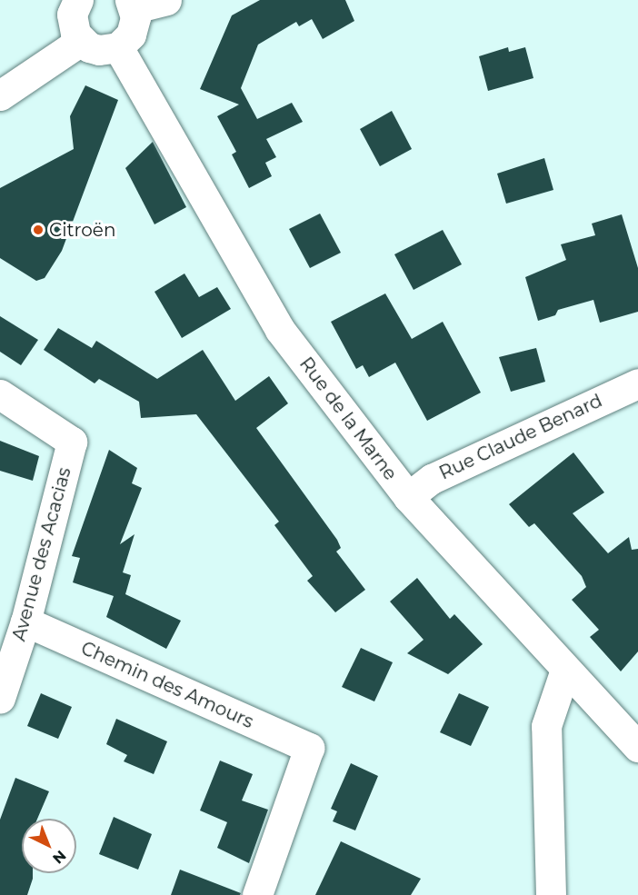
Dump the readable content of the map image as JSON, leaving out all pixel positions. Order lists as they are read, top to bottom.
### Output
{
  "streets": {
    "street": [
      "Rue de la Marne",
      "Rue Claude Benard",
      "Avenue des Acacias",
      "Chemin des Amours"
    ]
  },
  "crossings": [
    ["Rue de la Marne", "Rue Claude Benard"],
    ["Avenue des Acacias", "Chemin des Amours"]
  ],
  "places": ["Citroën"],
  "north": "bottom right"
}
